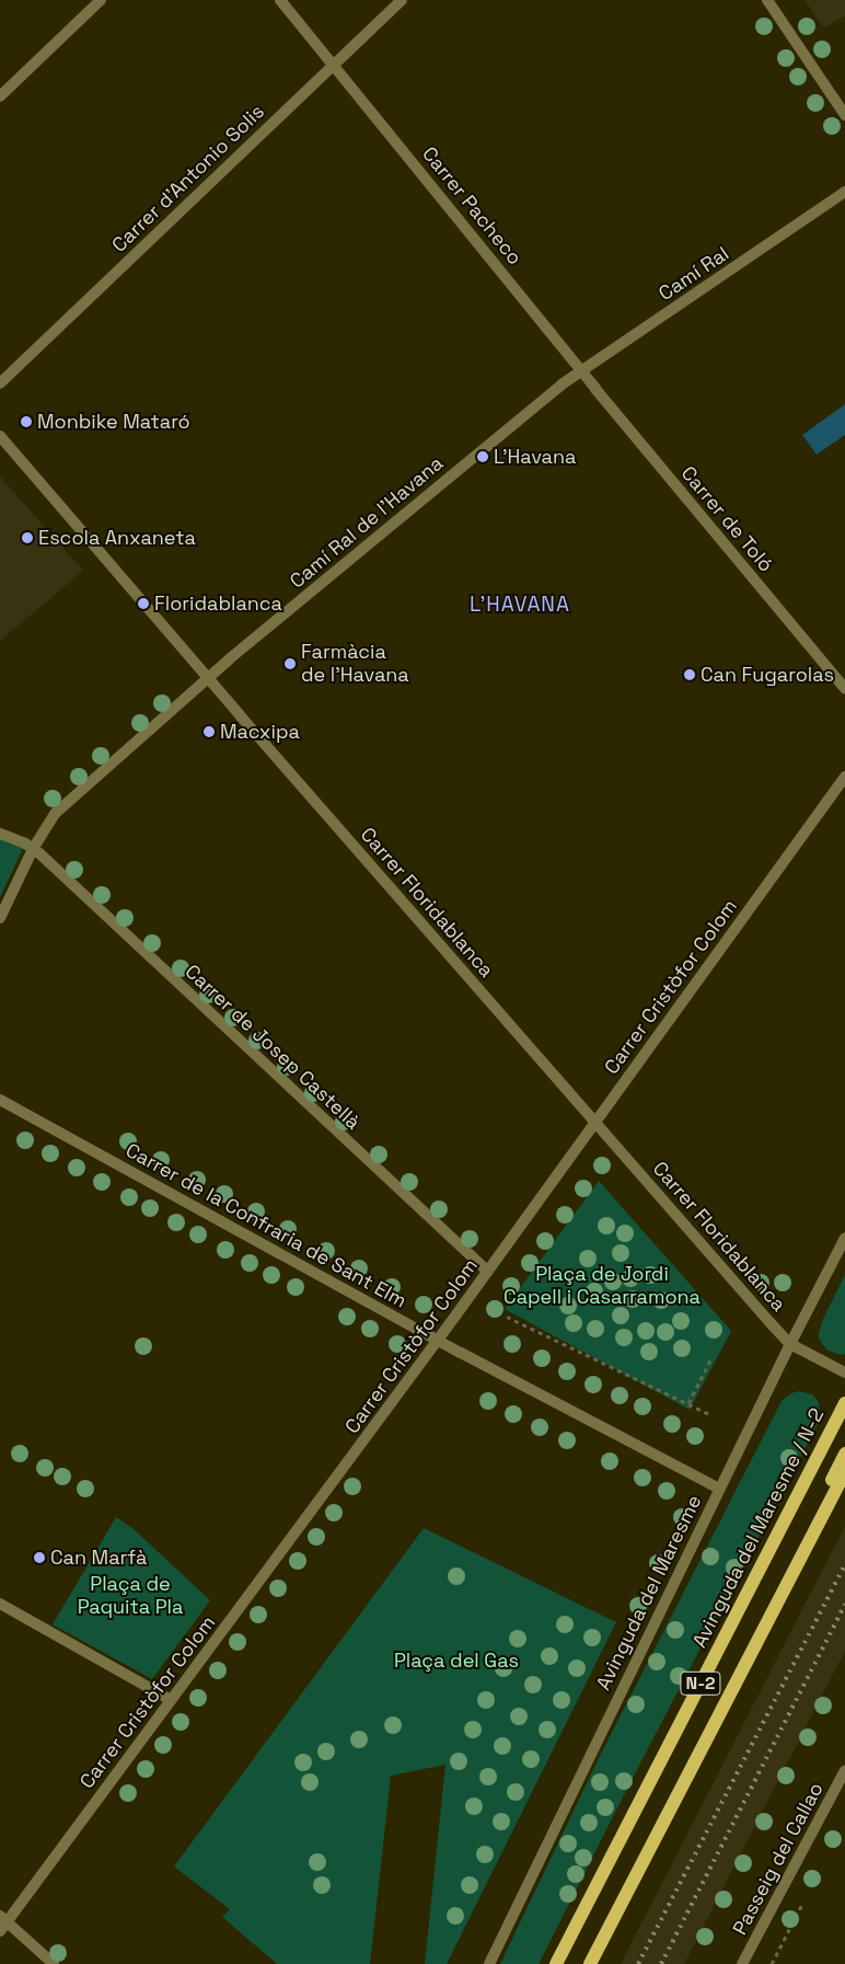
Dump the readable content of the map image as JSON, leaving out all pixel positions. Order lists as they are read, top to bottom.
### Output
{
  "streets": {
    "main road": ["Avinguda del Maresme / N-2", "N-2"],
    "street": [
      "Carrer d'Antonio Solis",
      "Carrer Pacheco",
      "Camí Ral",
      "Carrer de Toló",
      "Camí Ral de l'Havana",
      "Carrer Floridablanca",
      "Carrer Cristòfor Colom",
      "Carrer de Josep Castellà",
      "Carrer de la Confraria de Sant Elm",
      "Avinguda del Maresme",
      "Passeig del Callao"
    ]
  },
  "crossings": [
    ["Carrer d'Antonio Solis", "Carrer Pacheco"],
    ["Carrer Pacheco", "Camí Ral"],
    ["Carrer Pacheco", "Carrer de Toló"],
    ["Camí Ral", "Carrer de Toló"],
    ["Camí Ral", "Camí Ral de l'Havana"],
    ["Camí Ral de l'Havana", "Carrer Floridablanca"],
    ["Camí Ral de l'Havana", "Carrer de Josep Castellà"],
    ["Carrer Floridablanca", "Carrer Cristòfor Colom"],
    ["Carrer Floridablanca", "Avinguda del Maresme"],
    ["Carrer Cristòfor Colom", "Carrer de Josep Castellà"],
    ["Carrer Cristòfor Colom", "Carrer de la Confraria de Sant Elm"],
    ["Carrer de la Confraria de Sant Elm", "Avinguda del Maresme"]
  ],
  "districts": ["L'HAVANA"],
  "parks": ["Plaça de Jordi Capell i Casarramona", "Plaça de Paquita Pla", "Plaça del Gas"],
  "places": [
    "Monbike Mataró",
    "L'Havana",
    "Escola Anxaneta",
    "Floridablanca",
    "Farmàcia de l'Havana",
    "Can Fugarolas",
    "Macxipa",
    "Can Marfà"
  ]
}
